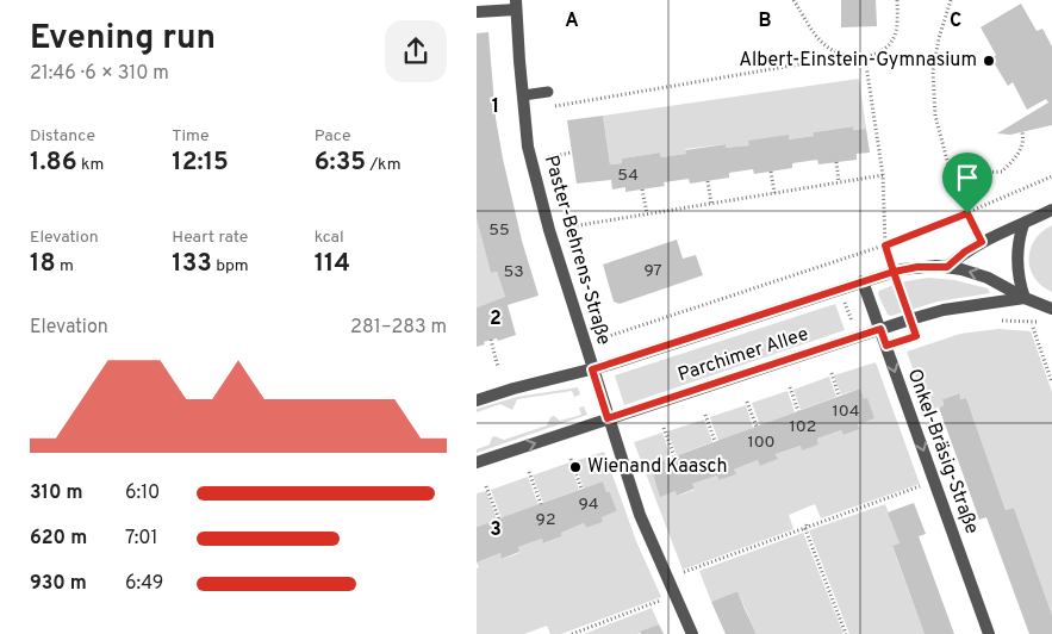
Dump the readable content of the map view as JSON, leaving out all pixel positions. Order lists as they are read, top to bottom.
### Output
{
  "streets": {
    "street": ["Paster-Behrens-Straße", "Parchimer Allee", "Onkel-Bräsig-Straße"]
  },
  "crossings": [
    ["Paster-Behrens-Straße", "Parchimer Allee"],
    ["Parchimer Allee", "Onkel-Bräsig-Straße"]
  ],
  "one_way": ["Onkel-Bräsig-Straße"],
  "places": ["Albert-Einstein-Gymnasium", "Wienand Kaasch"],
  "house_numbers": [
    "54",
    "55",
    "97",
    "53",
    "104",
    "102",
    "100",
    "94",
    "92"
  ],
  "page": {
    "heading": ["Evening run", "21:46 · 6 × 310 m"],
    "stats": [
      ["Distance", "1.86 km"],
      ["Time", "12:15"],
      ["Pace", "6:35 /km"],
      ["Elevation", "18 m"],
      ["Heart rate", "133 bpm"],
      ["kcal", "114"]
    ],
    "chart": ["Elevation", "281–283 m"],
    "list": [
      {
        "name": "310 m",
        "note": "6:10"
      },
      {
        "name": "620 m",
        "note": "7:01"
      },
      {
        "name": "930 m",
        "note": "6:49"
      }
    ]
  },
  "grid": {
    "columns": ["A", "B", "C"],
    "rows": ["1", "2", "3"]
  }
}
